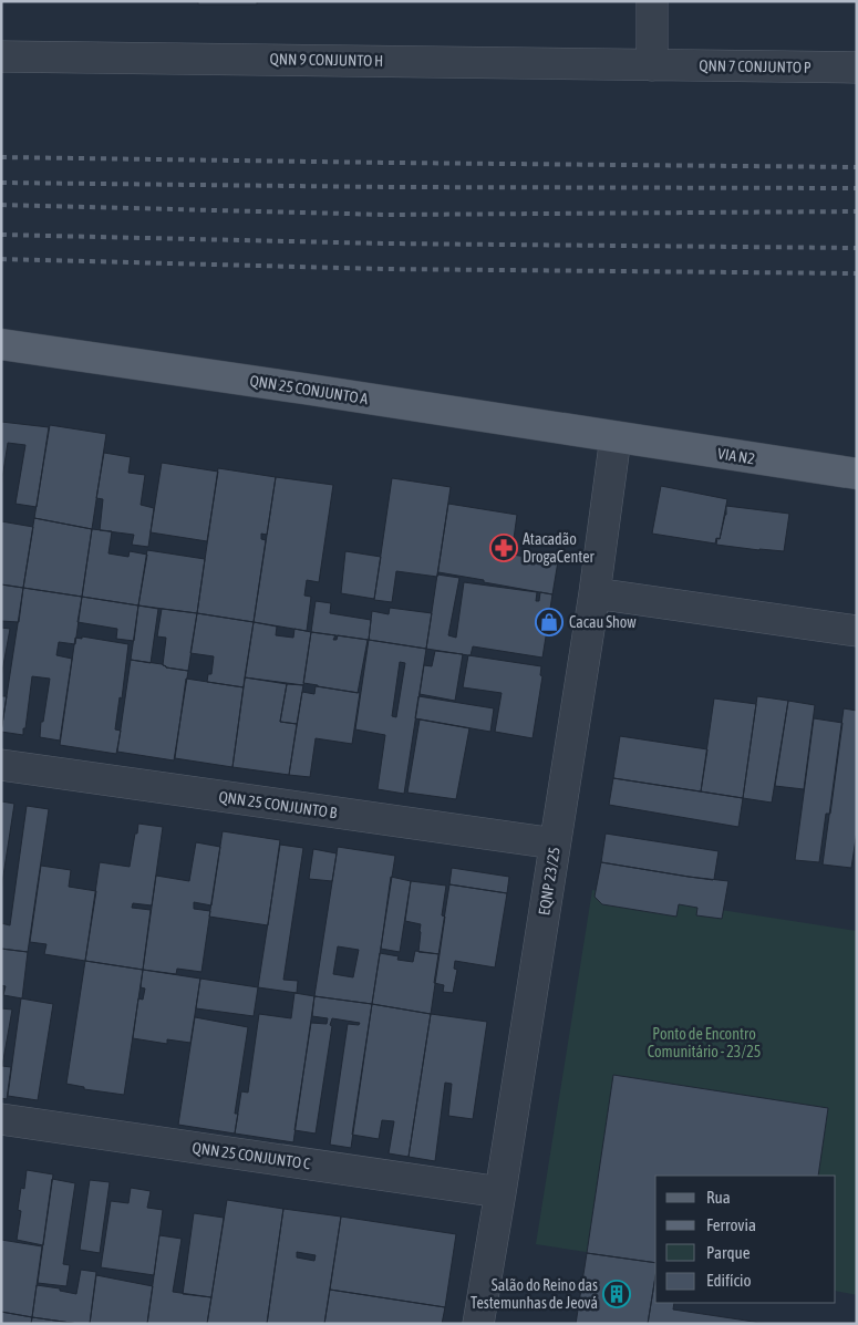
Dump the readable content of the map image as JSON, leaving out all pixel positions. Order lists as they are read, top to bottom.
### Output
{
  "streets": {
    "main road": ["QNN 25 CONJUNTO A", "VIA N2"],
    "street": [
      "QNN 9 CONJUNTO H",
      "QNN 7 CONJUNTO P",
      "QNN 25 CONJUNTO B",
      "EQNP 23/25",
      "QNN 25 CONJUNTO C"
    ]
  },
  "crossings": [
    ["QNN 9 CONJUNTO H", "QNN 7 CONJUNTO P"],
    ["QNN 25 CONJUNTO A", "VIA N2"],
    ["QNN 25 CONJUNTO A", "EQNP 23/25"],
    ["VIA N2", "EQNP 23/25"],
    ["QNN 25 CONJUNTO B", "EQNP 23/25"],
    ["EQNP 23/25", "QNN 25 CONJUNTO C"]
  ],
  "parks": ["Ponto de Encontro Comunitário - 23/25"],
  "places": {
    "pharmacy": ["Atacadão DrogaCenter"],
    "shop": ["Cacau Show"],
    "building": ["Salão do Reino das Testemunhas de Jeová"]
  },
  "legend": [
    "Rua",
    "Ferrovia",
    "Parque",
    "Edifício"
  ]
}
